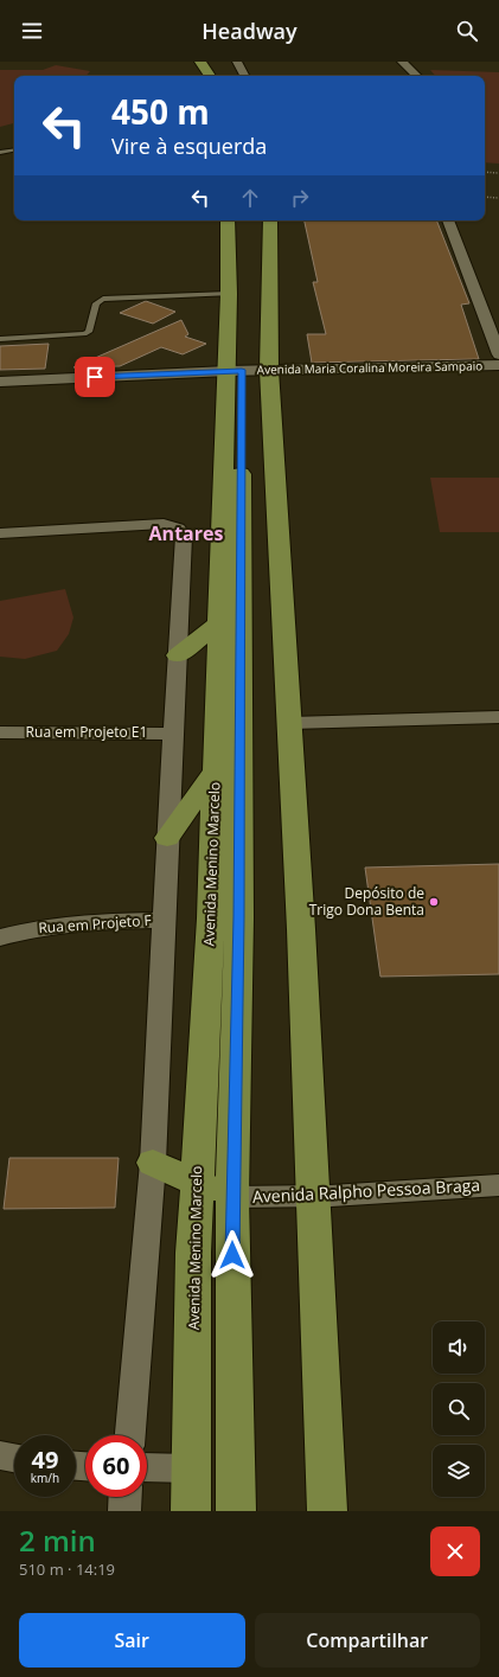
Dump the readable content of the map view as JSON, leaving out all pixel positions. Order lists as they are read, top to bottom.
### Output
{
  "streets": {
    "main road": ["Avenida Menino Marcelo"],
    "street": [
      "Avenida Maria Coralina Moreira Sampaio",
      "Rua em Projeto E1",
      "Rua em Projeto F",
      "Avenida Ralpho Pessoa Braga"
    ]
  },
  "crossings": [
    ["Avenida Maria Coralina Moreira Sampaio", "Avenida Menino Marcelo"],
    ["Avenida Menino Marcelo", "Avenida Ralpho Pessoa Braga"]
  ],
  "districts": ["Antares"],
  "places": ["Depósito de Trigo Dona Benta"],
  "page": {
    "header": "Headway",
    "turn": ["450 m", "Vire à esquerda"],
    "speed": "49 km/h",
    "limit": "60",
    "heading": ["2 min", "510 m · 14:19"],
    "buttons": ["Sair", "Compartilhar"]
  }
}
